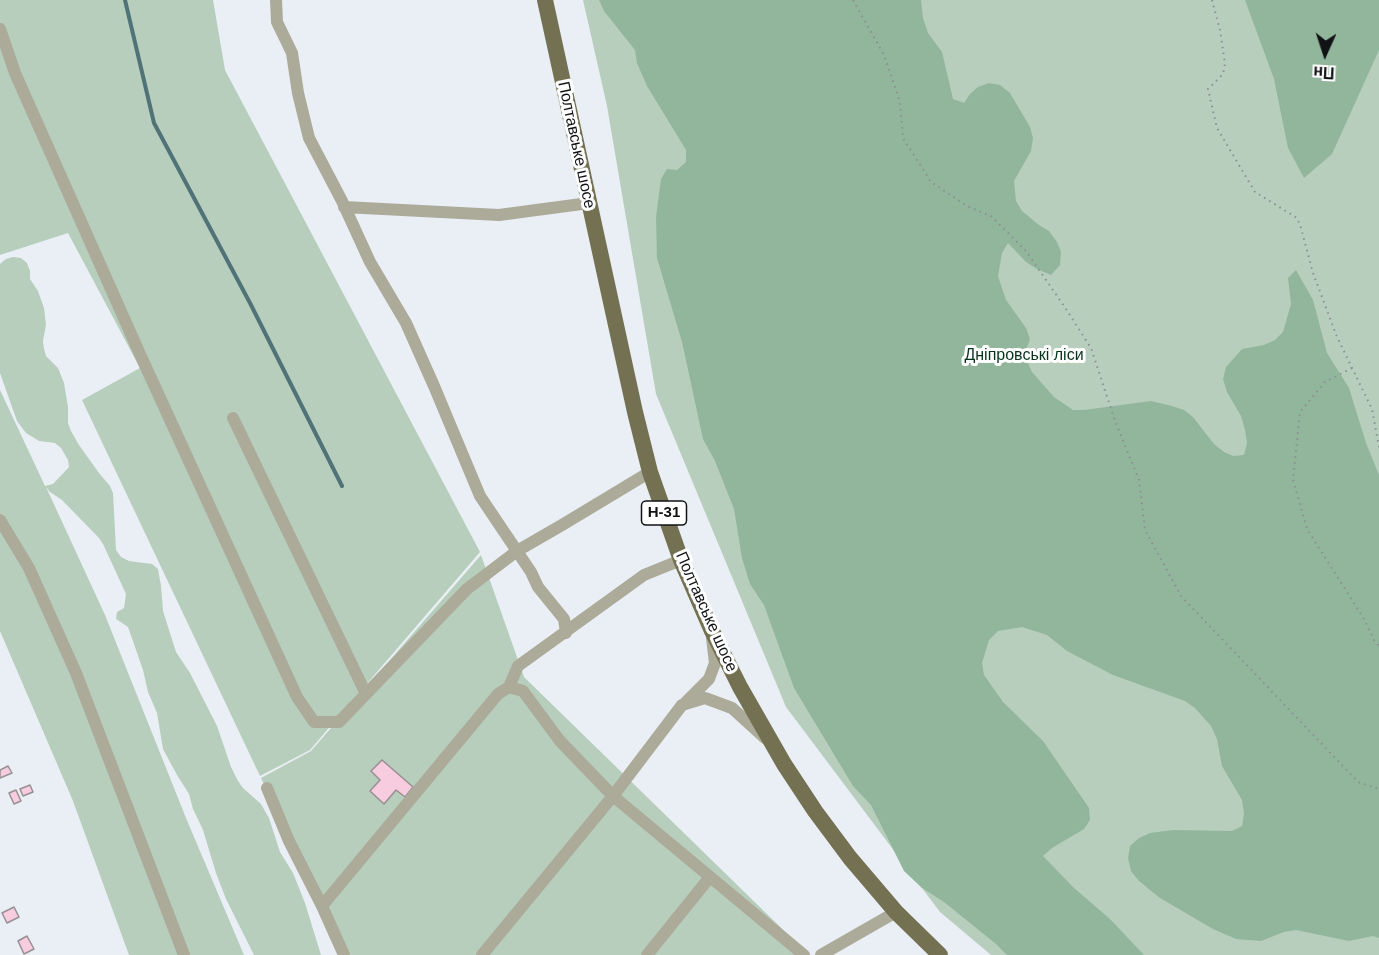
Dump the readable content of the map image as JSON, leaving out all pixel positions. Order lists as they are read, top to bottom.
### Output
{
  "streets": {
    "main road": ["Полтавське шосе", "Н-31"]
  },
  "parks": ["Дніпровські ліси"],
  "north": "bottom"
}
